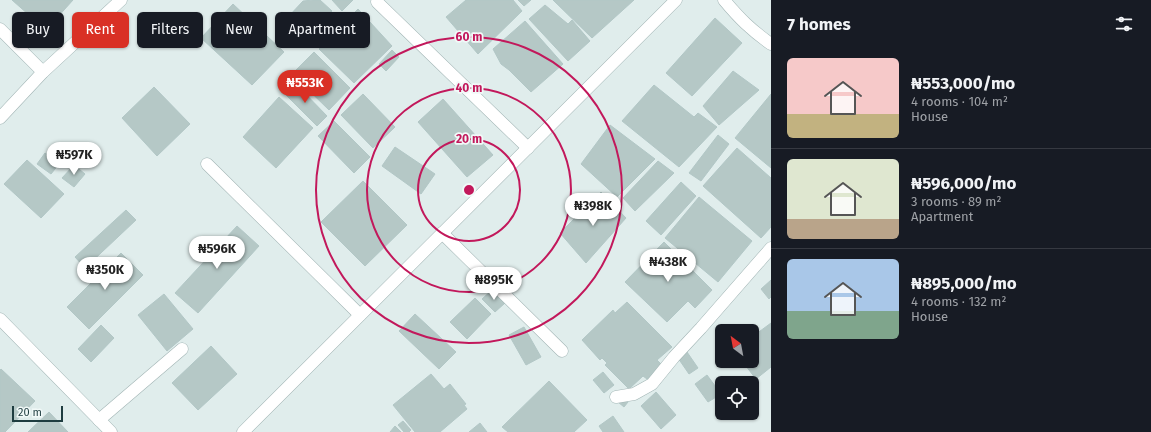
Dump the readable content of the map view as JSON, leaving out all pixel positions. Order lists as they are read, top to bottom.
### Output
{
  "scale_bar": "20 m",
  "north": "top left",
  "page": {
    "heading": "7 homes",
    "chip": [
      "Buy",
      "Rent",
      "Filters",
      "New",
      "Apartment"
    ],
    "list": [
      {
        "name": "₦553,000/mo",
        "note": "4 rooms · 104 m² · House"
      },
      {
        "name": "₦596,000/mo",
        "note": "3 rooms · 89 m² · Apartment"
      },
      {
        "name": "₦895,000/mo",
        "note": "4 rooms · 132 m² · House"
      }
    ],
    "price": [
      "₦553K",
      "₦597K",
      "₦398K",
      "₦596K",
      "₦438K",
      "₦350K",
      "₦895K"
    ],
    "scale": "20 m"
  },
  "rings": ["60 m", "40 m", "20 m"]
}
